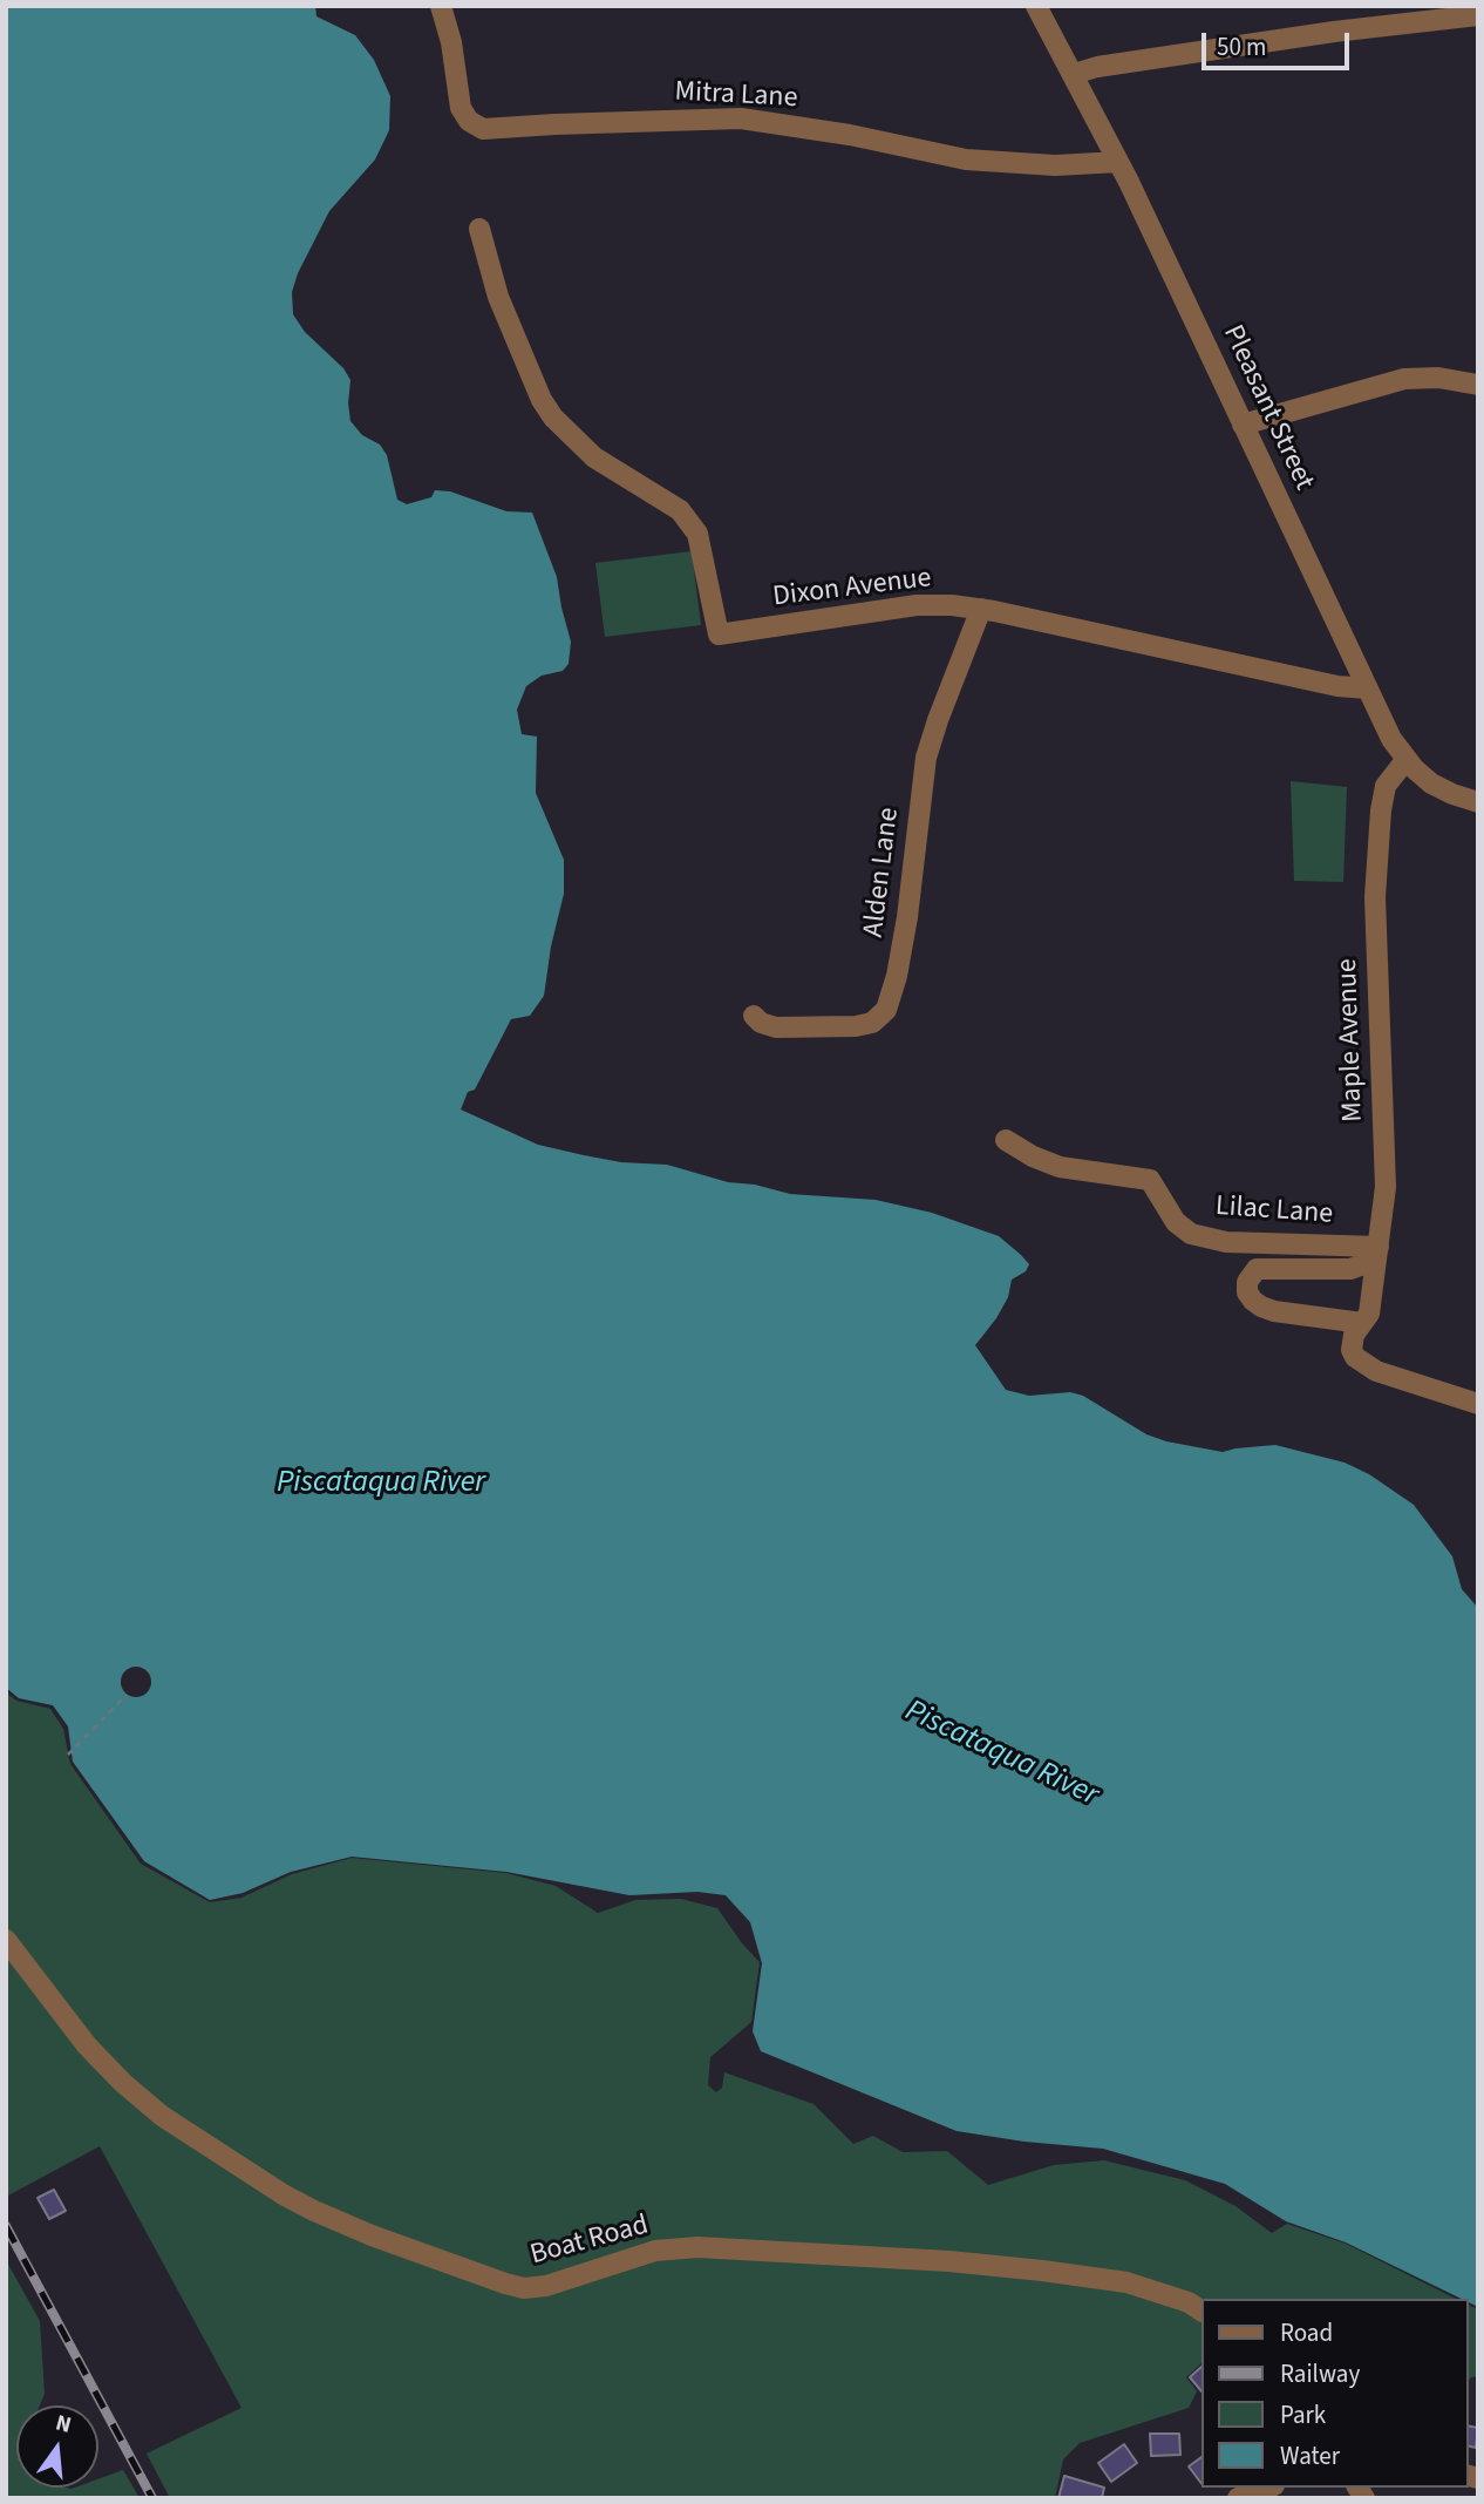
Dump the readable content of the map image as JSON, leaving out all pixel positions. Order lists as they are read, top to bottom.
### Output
{
  "streets": {
    "street": [
      "Mitra Lane",
      "Pleasant Street",
      "Dixon Avenue",
      "Alden Lane",
      "Maple Avenue",
      "Lilac Lane",
      "Boat Road"
    ]
  },
  "crossings": [
    ["Mitra Lane", "Pleasant Street"],
    ["Pleasant Street", "Dixon Avenue"],
    ["Pleasant Street", "Maple Avenue"],
    ["Dixon Avenue", "Alden Lane"],
    ["Maple Avenue", "Lilac Lane"]
  ],
  "water": ["Piscataqua River"],
  "legend": [
    "Road",
    "Railway",
    "Park",
    "Water"
  ],
  "scale_bar": "50 m",
  "north": "top"
}
